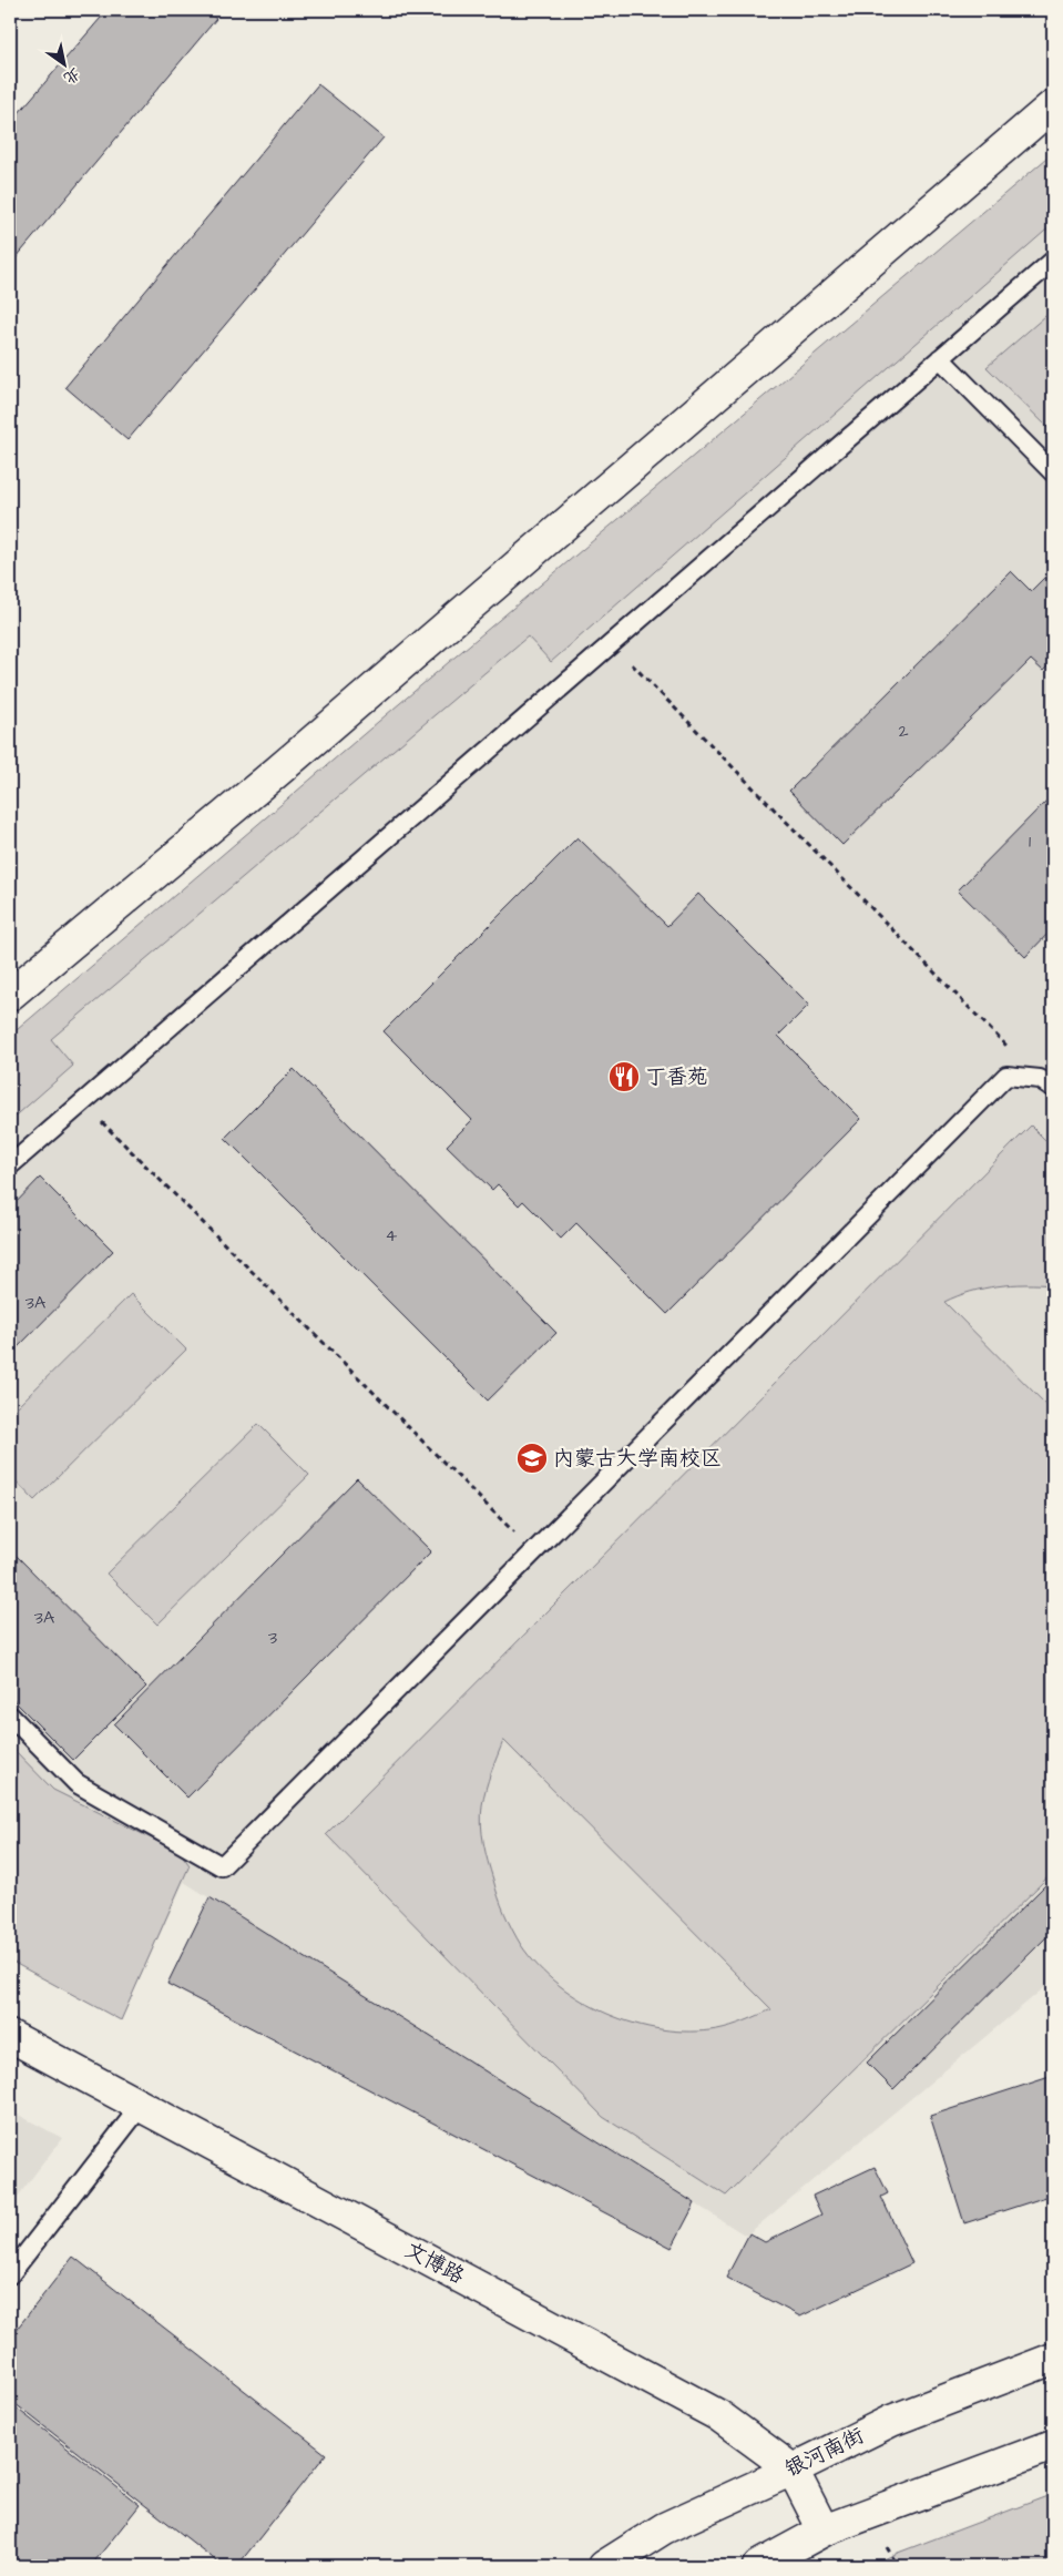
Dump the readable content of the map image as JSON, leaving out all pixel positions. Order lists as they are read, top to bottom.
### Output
{
  "streets": {
    "street": ["文博路", "银河南街"]
  },
  "crossings": [
    ["文博路", "银河南街"]
  ],
  "places": {
    "restaurant": ["丁香苑"],
    "school or university": ["内蒙古大学南校区"]
  },
  "house_numbers": [
    "2",
    "1",
    "4",
    "3A",
    "3A",
    "3"
  ],
  "north": "bottom right"
}
